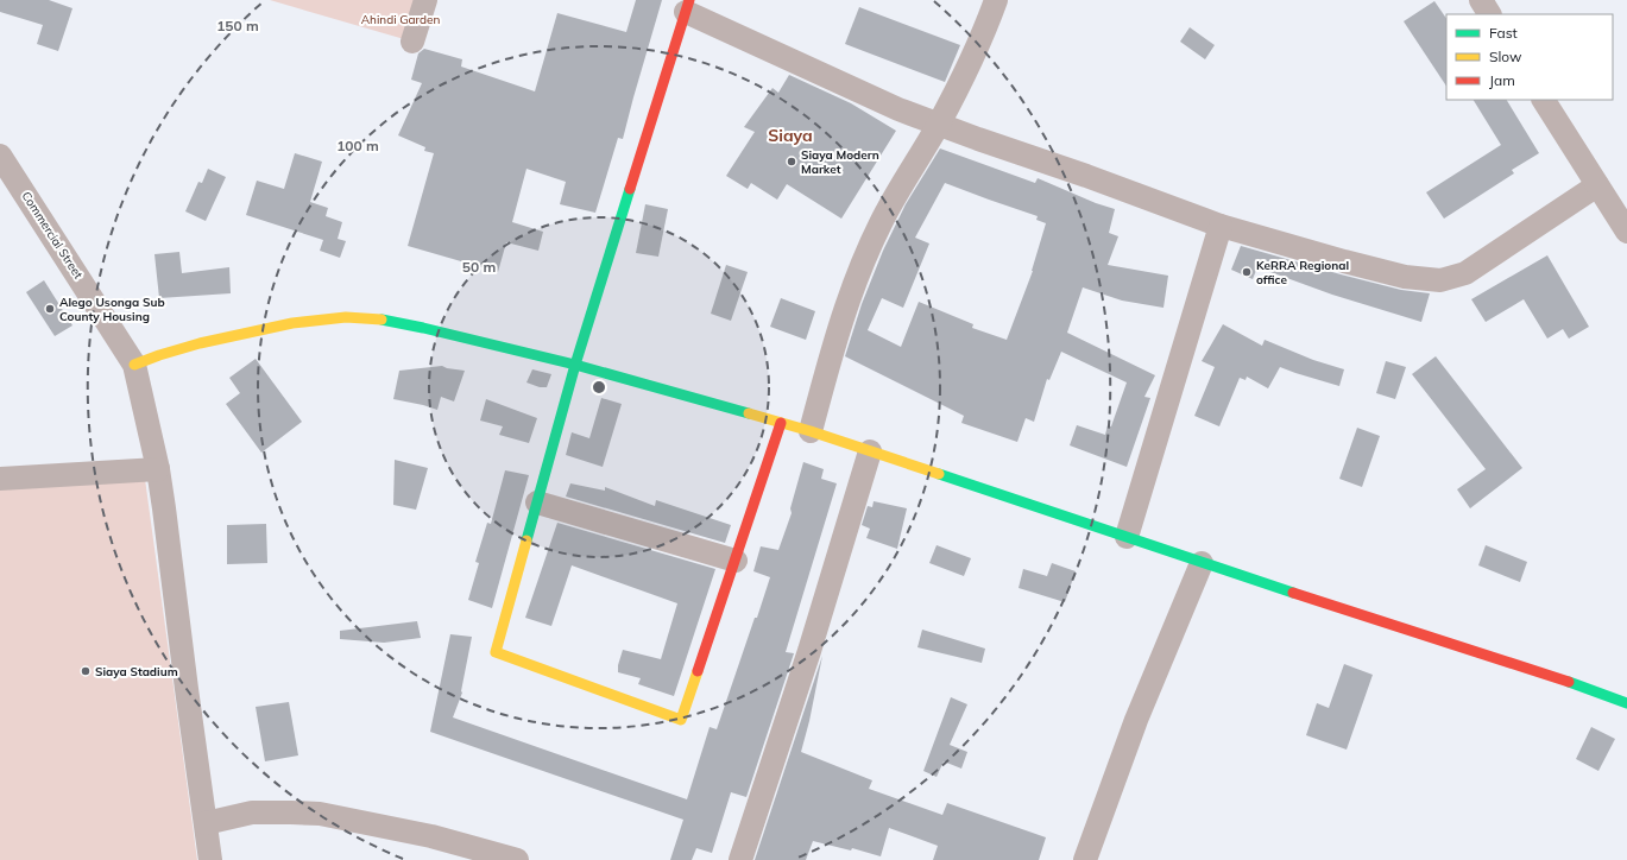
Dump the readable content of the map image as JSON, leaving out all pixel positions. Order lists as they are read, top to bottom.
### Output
{
  "streets": {
    "street": ["Commercial Street"]
  },
  "districts": ["Siaya"],
  "parks": ["Ahindi Garden"],
  "places": [
    "Siaya Modern Market",
    "KeRRA Regional office",
    "Alego Usonga Sub County Housing",
    "Siaya Stadium"
  ],
  "legend": ["Fast", "Slow", "Jam"],
  "rings": ["150 m", "100 m", "50 m"]
}
